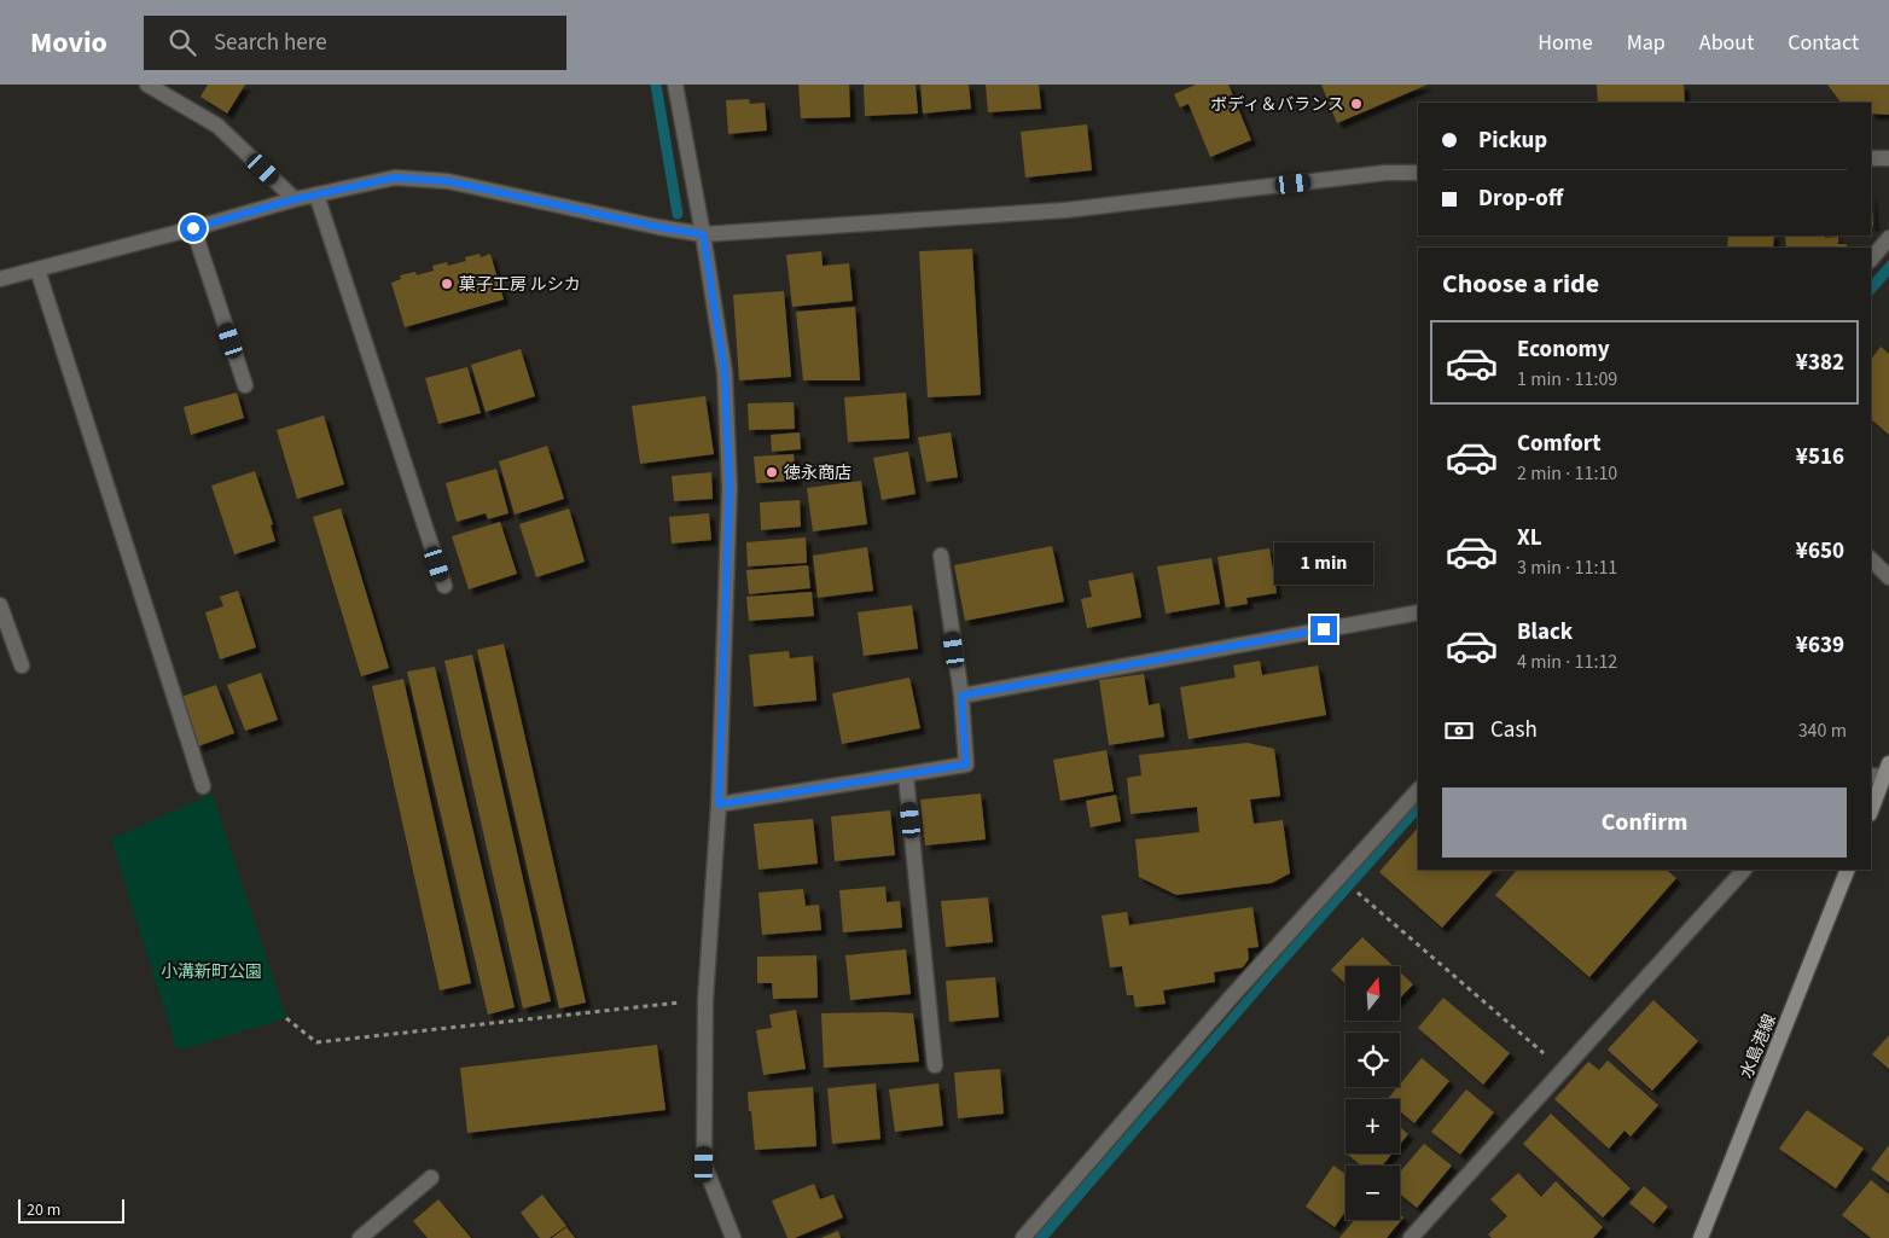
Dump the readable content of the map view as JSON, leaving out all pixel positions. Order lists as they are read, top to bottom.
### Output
{
  "streets": {
    "main road": ["水島港線"]
  },
  "parks": ["小溝新町公園"],
  "places": ["ボディ＆バランス", "菓子工房 ルシカ", "徳永商店"],
  "scale_bar": "20 m",
  "north": "top",
  "page": {
    "header": "Movio",
    "search": "Search here",
    "nav": [
      "Home",
      "Map",
      "About",
      "Contact"
    ],
    "banner": ["Pickup", "Drop-off"],
    "heading": "Choose a ride",
    "list": [
      {
        "name": "Economy",
        "note": "1 min · 11:09",
        "value": "¥382"
      },
      {
        "name": "Comfort",
        "note": "2 min · 11:10",
        "value": "¥516"
      },
      {
        "name": "XL",
        "note": "3 min · 11:11",
        "value": "¥650"
      },
      {
        "name": "Black",
        "note": "4 min · 11:12",
        "value": "¥639"
      }
    ],
    "bubble": "1 min",
    "pay": ["Cash", "340 m"],
    "buttons": "Confirm",
    "map_buttons": ["+", "−"],
    "scale": "20 m"
  }
}
